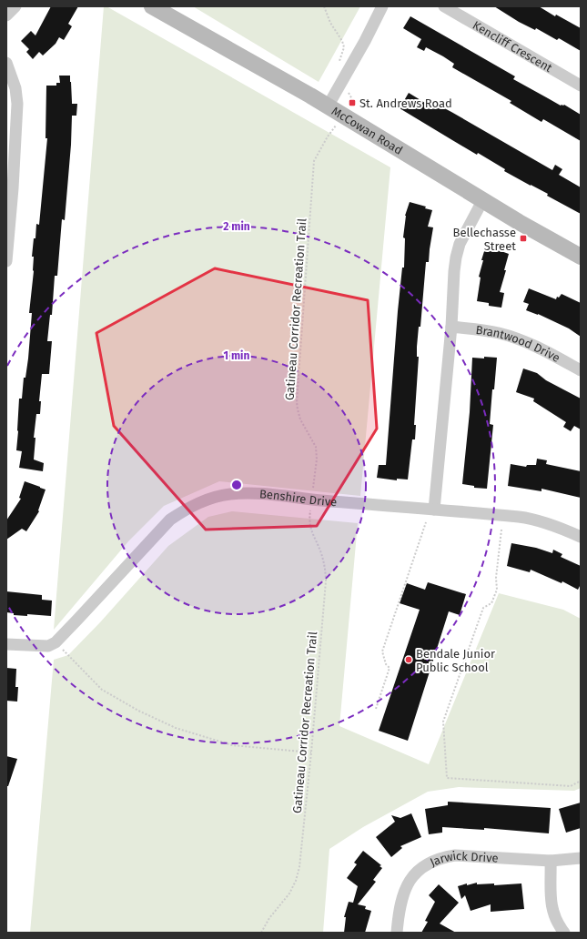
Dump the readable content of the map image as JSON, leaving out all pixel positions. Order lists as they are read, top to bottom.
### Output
{
  "streets": {
    "main road": ["McCowan Road"],
    "street": [
      "Kencliff Crescent",
      "Brantwood Drive",
      "Benshire Drive",
      "Jarwick Drive"
    ],
    "path": ["Gatineau Corridor Recreation Trail"]
  },
  "places": {
    "transit": ["St. Andrews Road", "Bellechasse Street"],
    "other": ["Bendale Junior Public School"]
  },
  "rings": ["2 min", "1 min"]
}
